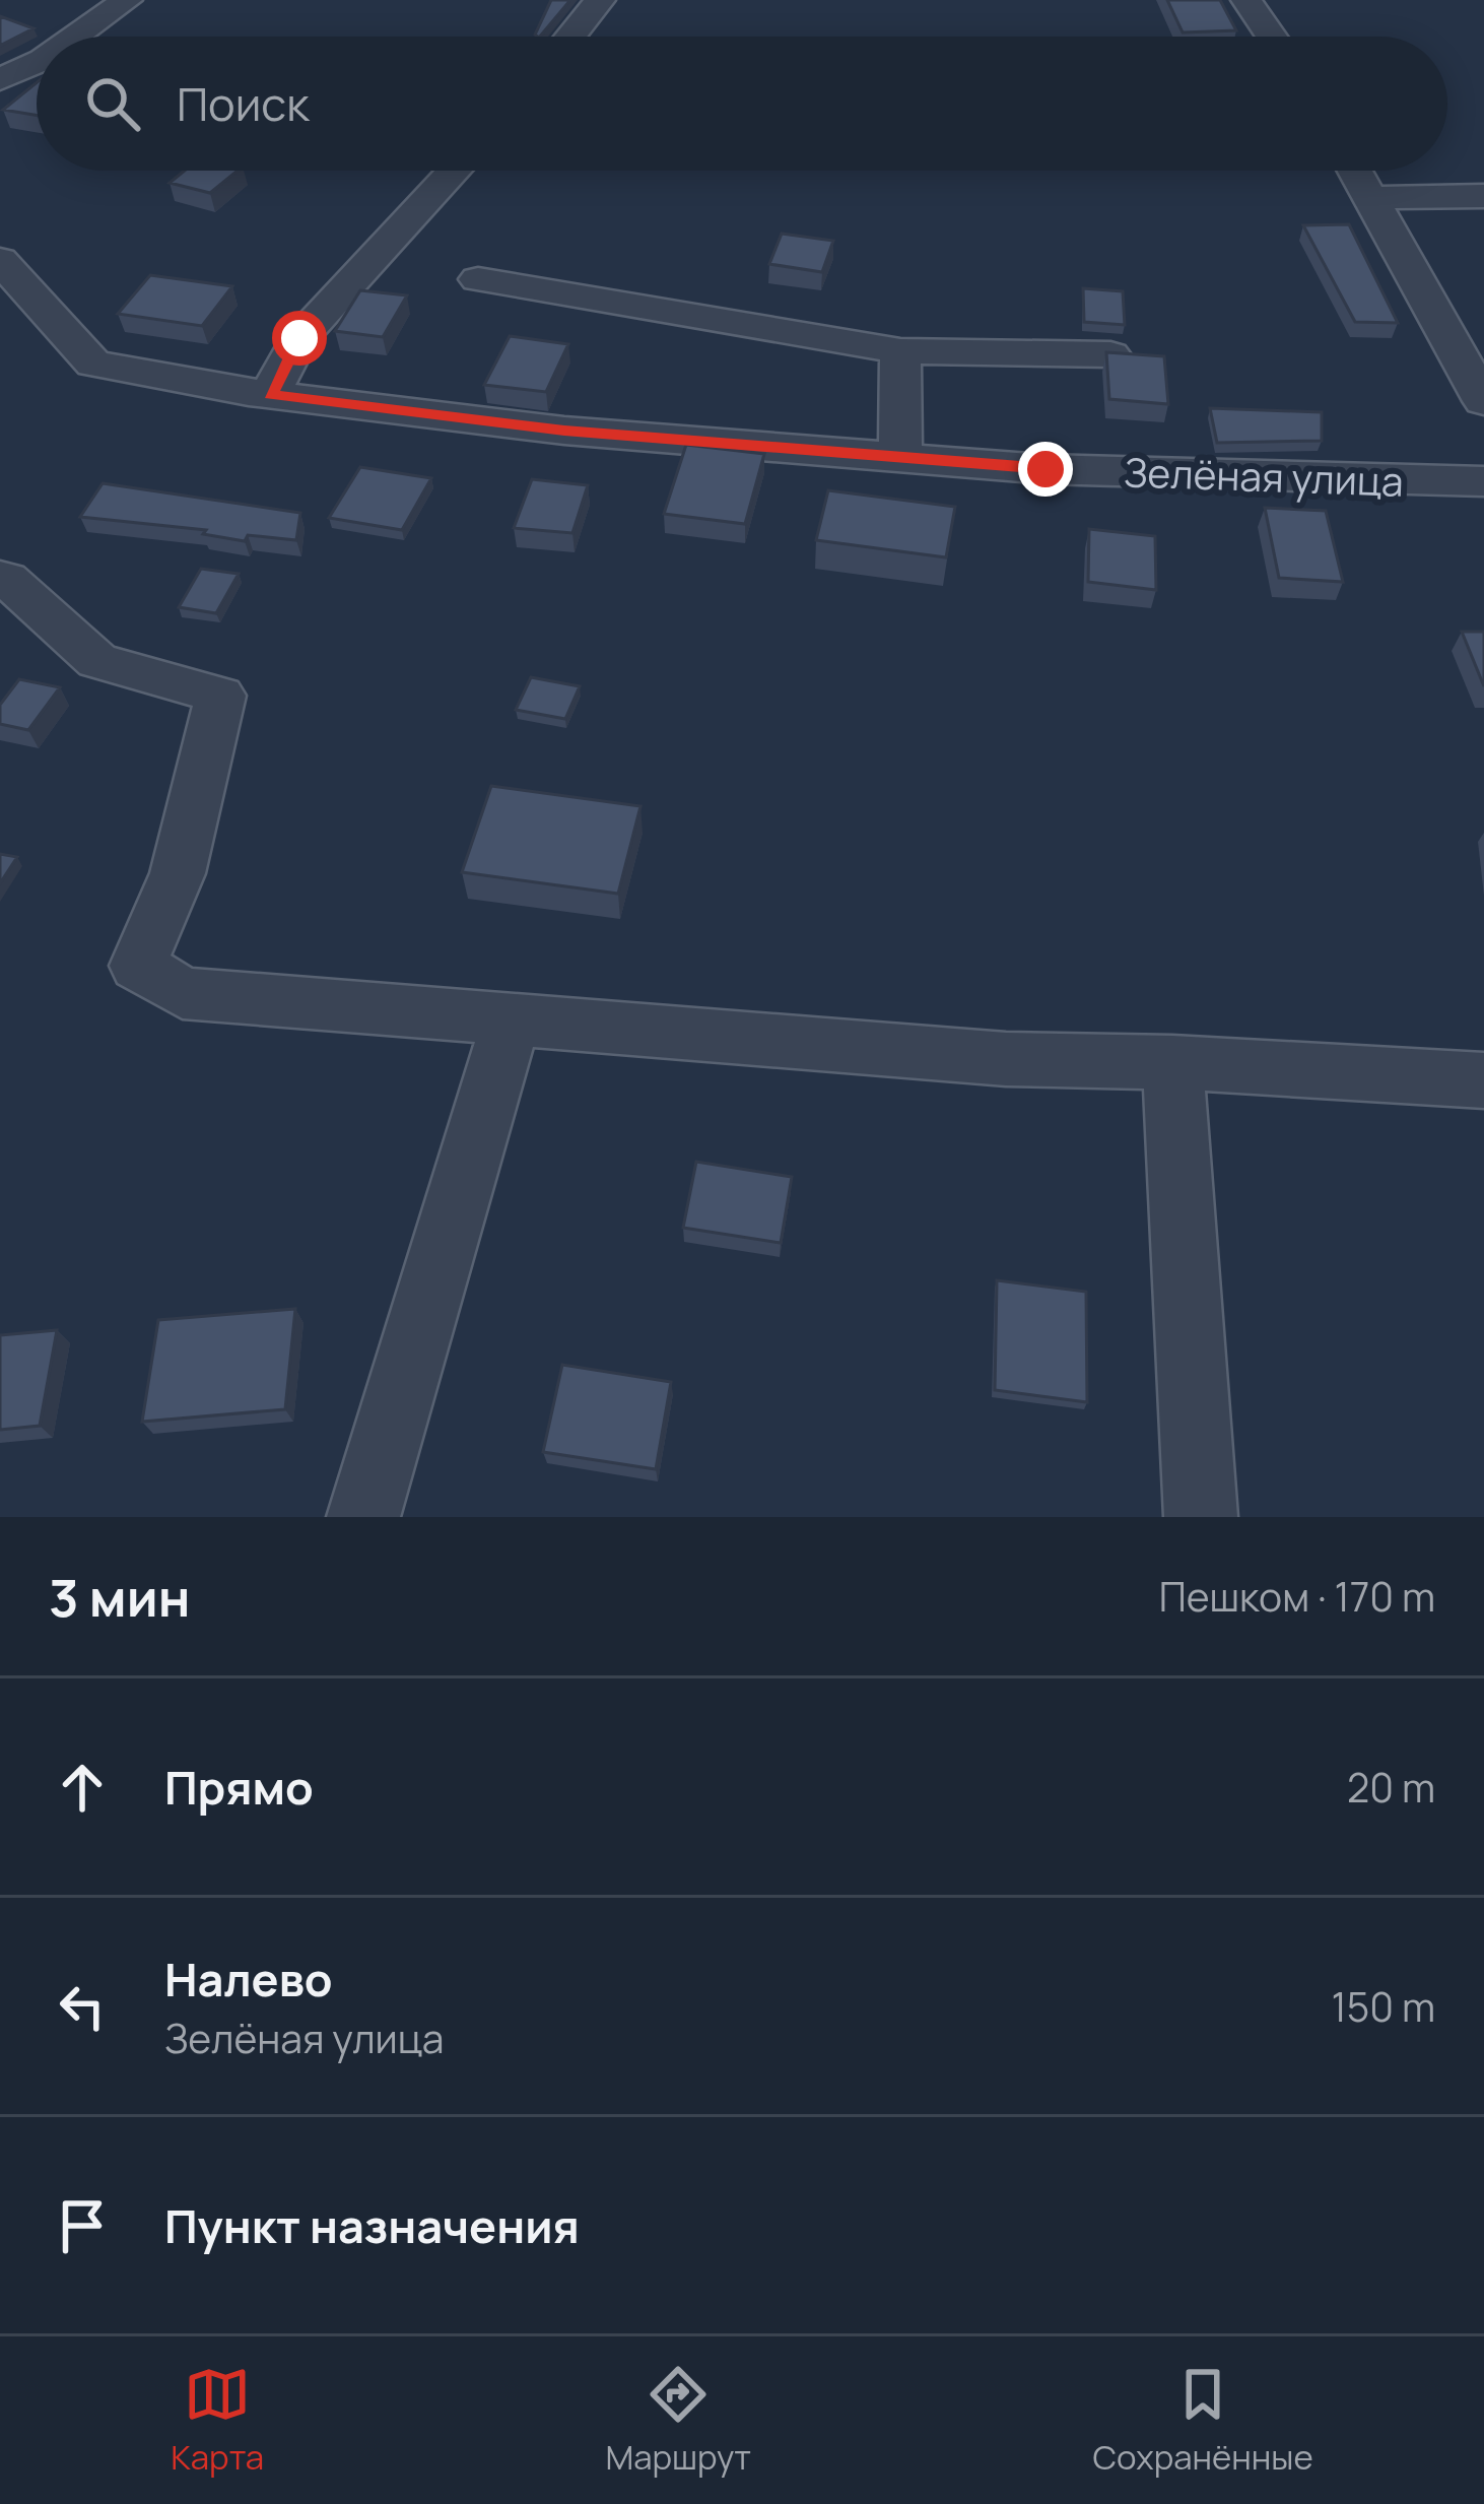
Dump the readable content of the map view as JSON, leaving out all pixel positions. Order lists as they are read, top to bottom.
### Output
{
  "streets": {
    "street": ["Зелёная улица"]
  },
  "page": {
    "search": "Поиск",
    "heading": ["3 мин", "Пешком · 170 m"],
    "list": [
      ["Прямо", "20 m"],
      ["Налево", "Зелёная улица", "150 m"],
      "Пункт назначения"
    ],
    "nav": ["Карта", "Маршрут", "Сохранённые"]
  }
}
